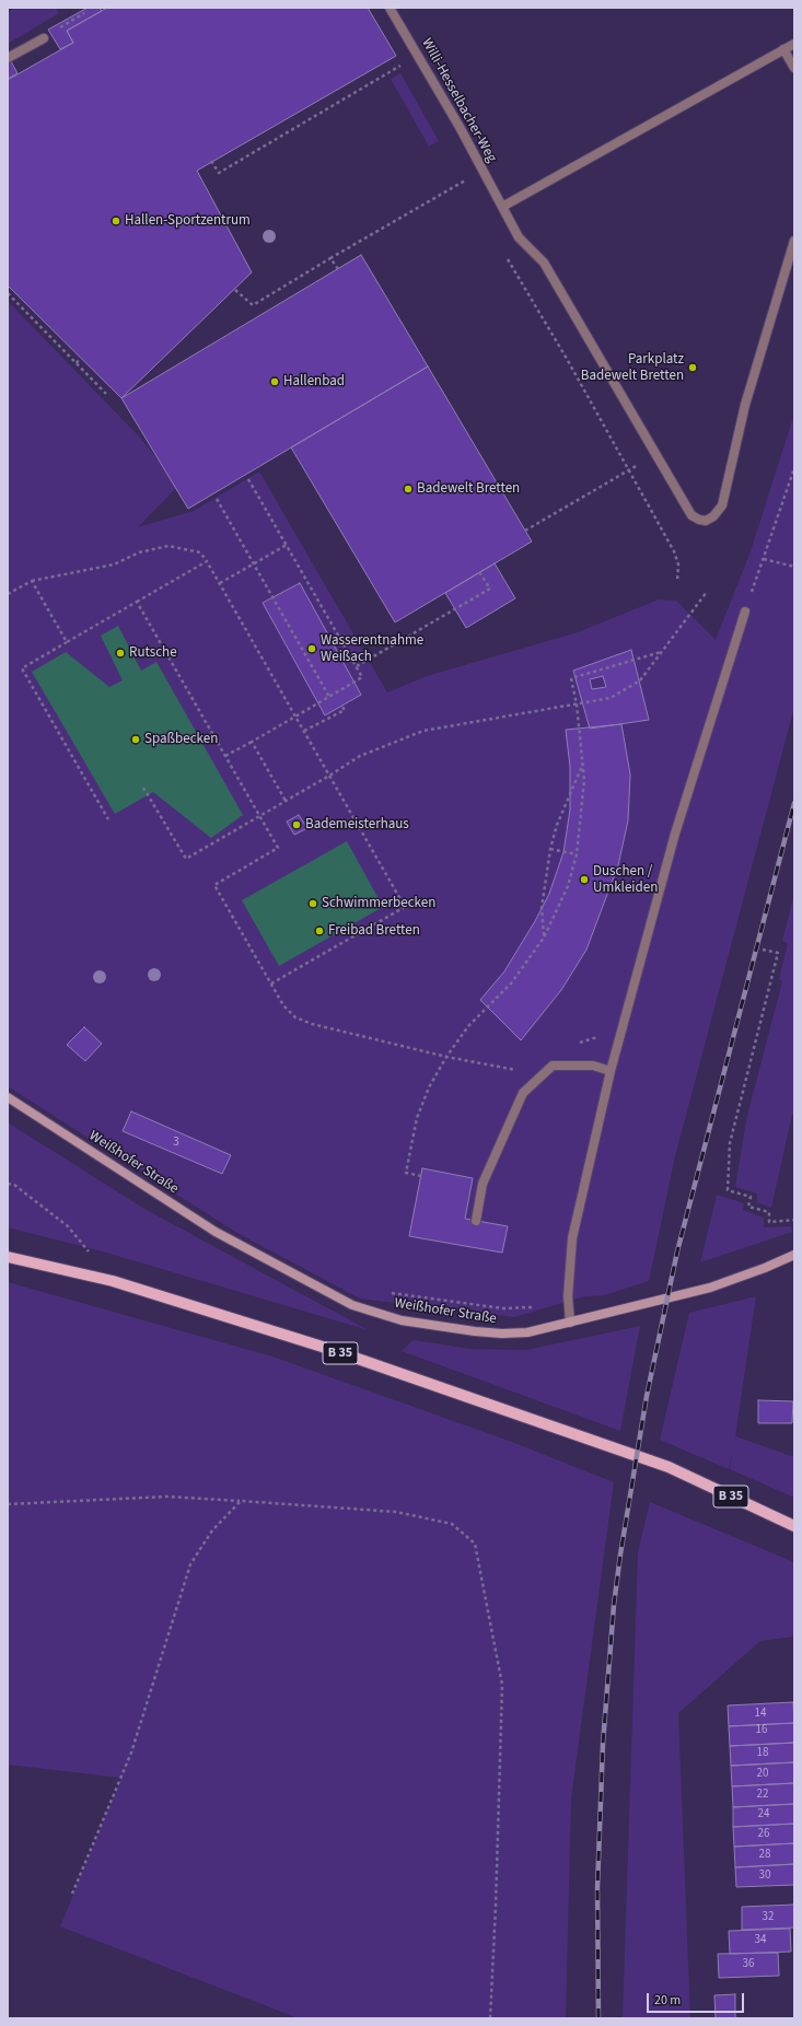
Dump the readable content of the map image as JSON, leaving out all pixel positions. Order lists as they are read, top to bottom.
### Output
{
  "streets": {
    "main road": ["Weißhofer Straße", "B 35"],
    "lane": ["Willi-Hesselbacher-Weg"]
  },
  "places": [
    "Hallen-Sportzentrum",
    "Parkplatz Badewelt Bretten",
    "Hallenbad",
    "Badewelt Bretten",
    "Wasserentnahme Weißach",
    "Rutsche",
    "Spaßbecken",
    "Bademeisterhaus",
    "Duschen / Umkleiden",
    "Schwimmerbecken",
    "Freibad Bretten"
  ],
  "house_numbers": [
    "3",
    "14",
    "16",
    "18",
    "20",
    "22",
    "24",
    "26",
    "28",
    "30",
    "32",
    "34",
    "36"
  ],
  "scale_bar": "20 m"
}
